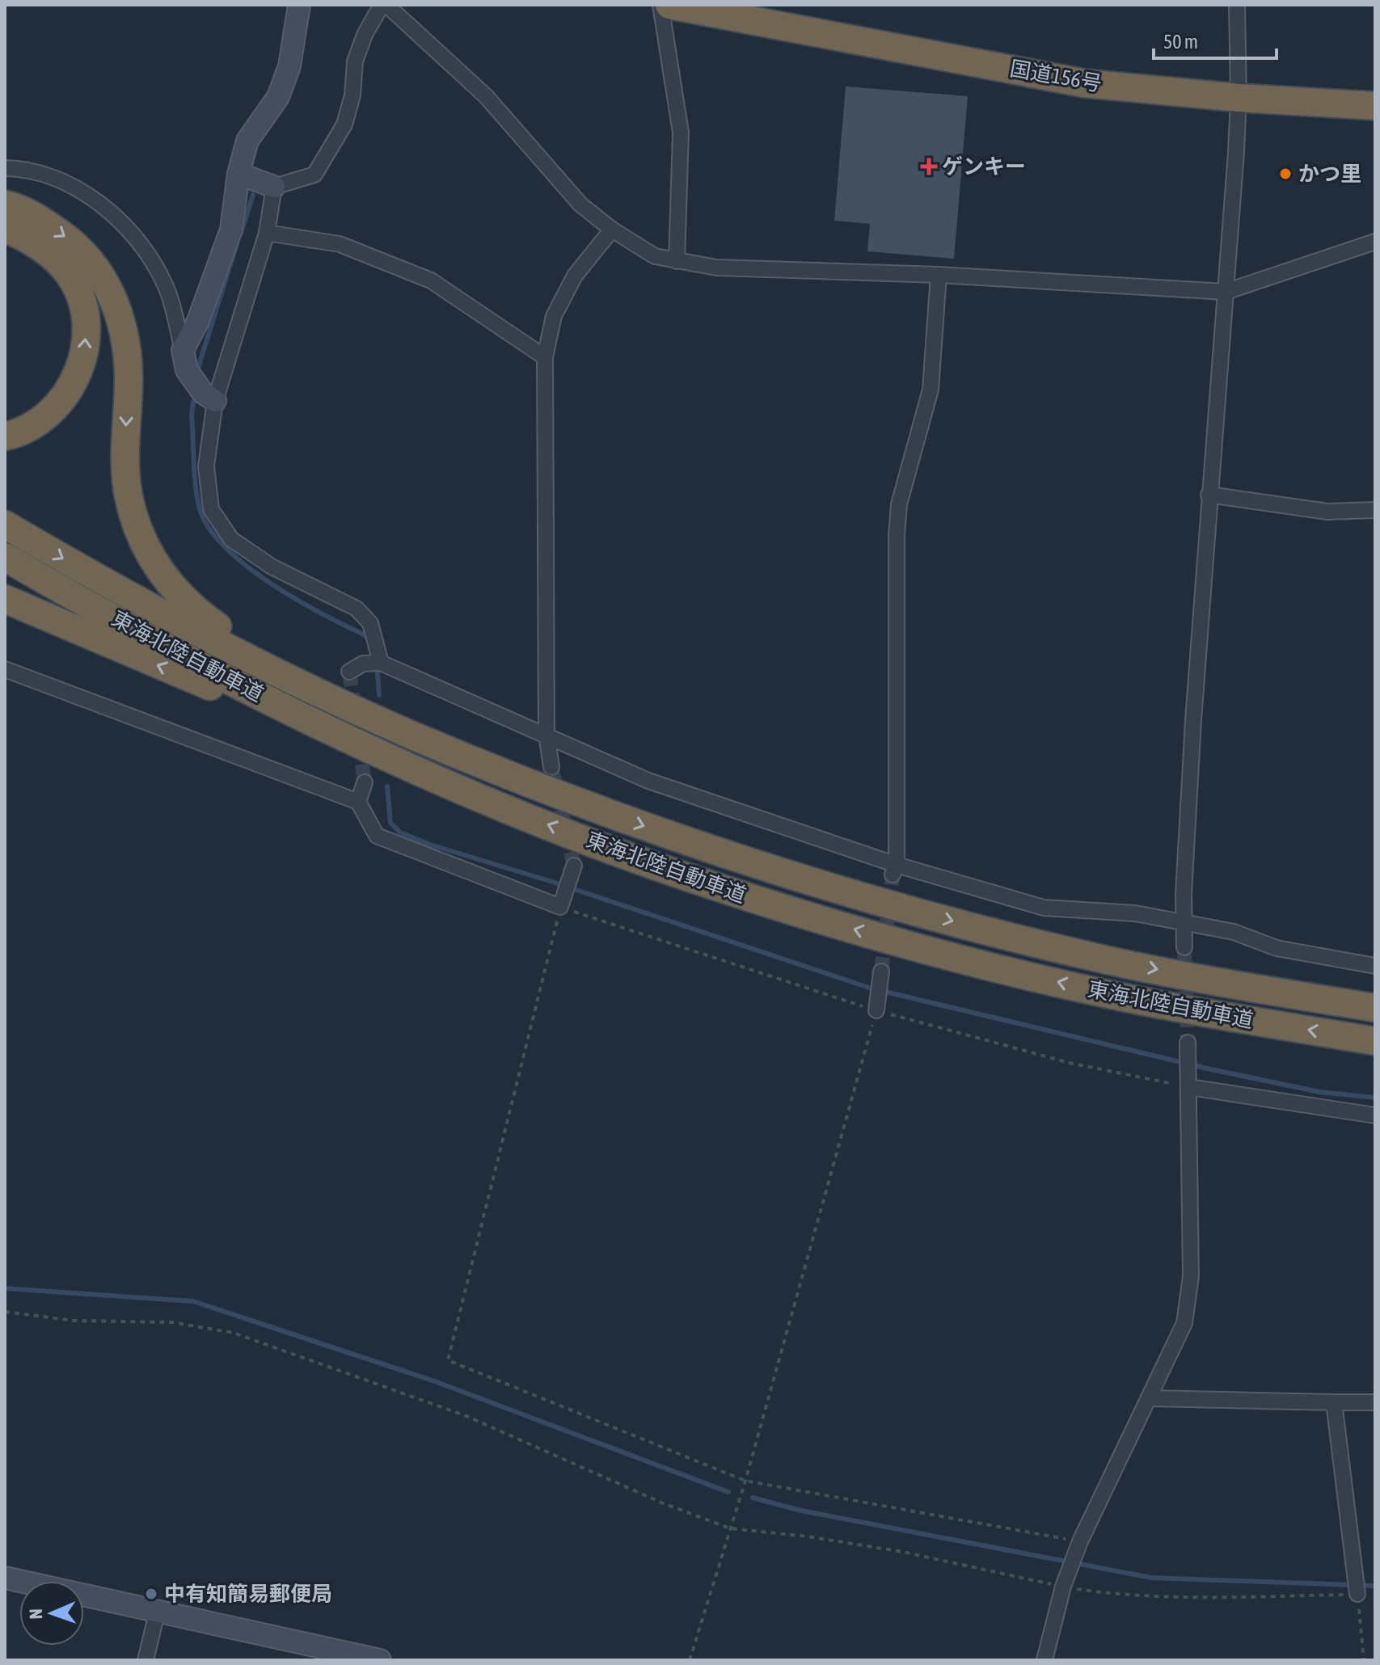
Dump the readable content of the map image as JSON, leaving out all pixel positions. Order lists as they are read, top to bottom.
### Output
{
  "streets": {
    "highway": ["国道156号", "東海北陸自動車道"]
  },
  "places": {
    "health": ["ゲンキー"],
    "other": ["かつ里", "中有知簡易郵便局"]
  },
  "scale_bar": "50 m",
  "north": "left"
}
